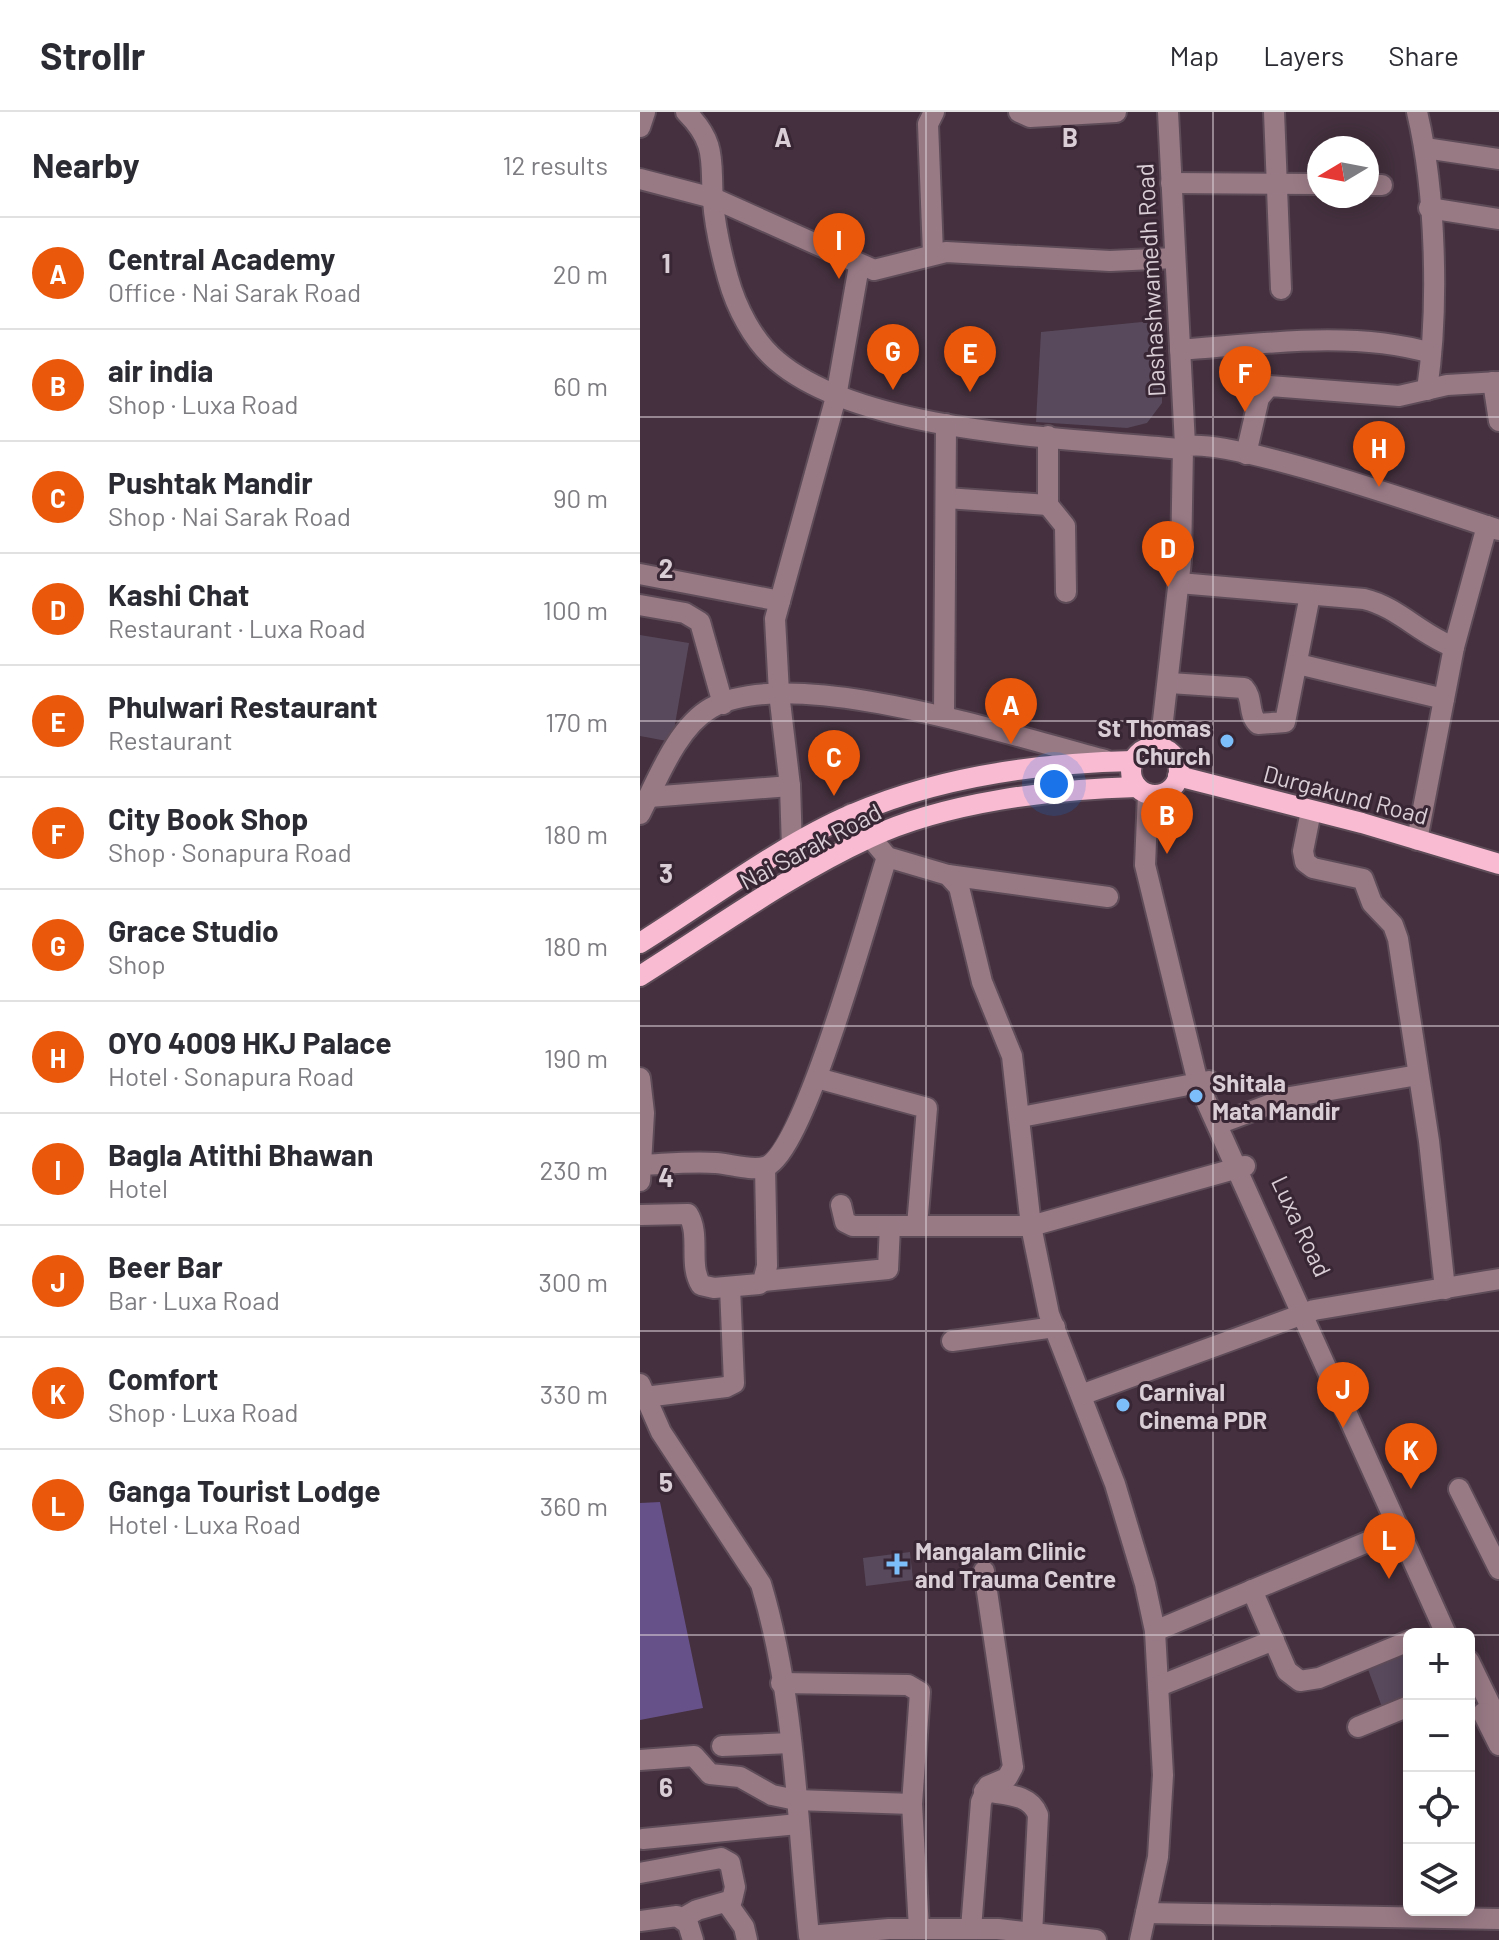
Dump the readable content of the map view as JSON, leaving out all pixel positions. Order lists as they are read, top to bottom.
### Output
{
  "streets": {
    "main road": ["Durgakund Road", "Nai Sarak Road"],
    "street": ["Dashashwamedh Road", "Luxa Road"]
  },
  "crossings": [
    ["Durgakund Road", "Nai Sarak Road"],
    ["Durgakund Road", "Luxa Road"],
    ["Nai Sarak Road", "Luxa Road"]
  ],
  "places": {
    "other": ["St Thomas Church", "Shitala Mata Mandir", "Carnival Cinema PDR"],
    "health": ["Mangalam Clinic and Trauma Centre"]
  },
  "north": "left",
  "page": {
    "header": "Strollr",
    "nav": ["Map", "Layers", "Share"],
    "heading": ["Nearby", "12 results"],
    "pins": [
      "I",
      "G",
      "E",
      "F",
      "H",
      "D",
      "A",
      "C",
      "B",
      "J",
      "K",
      "L"
    ],
    "list": [
      {
        "mark": "A",
        "name": "Central Academy",
        "note": "Office · Nai Sarak Road",
        "value": "20 m"
      },
      {
        "mark": "B",
        "name": "air india",
        "note": "Shop · Luxa Road",
        "value": "60 m"
      },
      {
        "mark": "C",
        "name": "Pushtak Mandir",
        "note": "Shop · Nai Sarak Road",
        "value": "90 m"
      },
      {
        "mark": "D",
        "name": "Kashi Chat",
        "note": "Restaurant · Luxa Road",
        "value": "100 m"
      },
      {
        "mark": "E",
        "name": "Phulwari Restaurant",
        "note": "Restaurant",
        "value": "170 m"
      },
      {
        "mark": "F",
        "name": "City Book Shop",
        "note": "Shop · Sonapura Road",
        "value": "180 m"
      },
      {
        "mark": "G",
        "name": "Grace Studio",
        "note": "Shop",
        "value": "180 m"
      },
      {
        "mark": "H",
        "name": "OYO 4009 HKJ Palace",
        "note": "Hotel · Sonapura Road",
        "value": "190 m"
      },
      {
        "mark": "I",
        "name": "Bagla Atithi Bhawan",
        "note": "Hotel",
        "value": "230 m"
      },
      {
        "mark": "J",
        "name": "Beer Bar",
        "note": "Bar · Luxa Road",
        "value": "300 m"
      },
      {
        "mark": "K",
        "name": "Comfort",
        "note": "Shop · Luxa Road",
        "value": "330 m"
      },
      {
        "mark": "L",
        "name": "Ganga Tourist Lodge",
        "note": "Hotel · Luxa Road",
        "value": "360 m"
      }
    ],
    "map_buttons": ["+", "−"]
  },
  "grid": {
    "columns": ["A", "B"],
    "rows": [
      "1",
      "2",
      "3",
      "4",
      "5",
      "6"
    ]
  }
}
